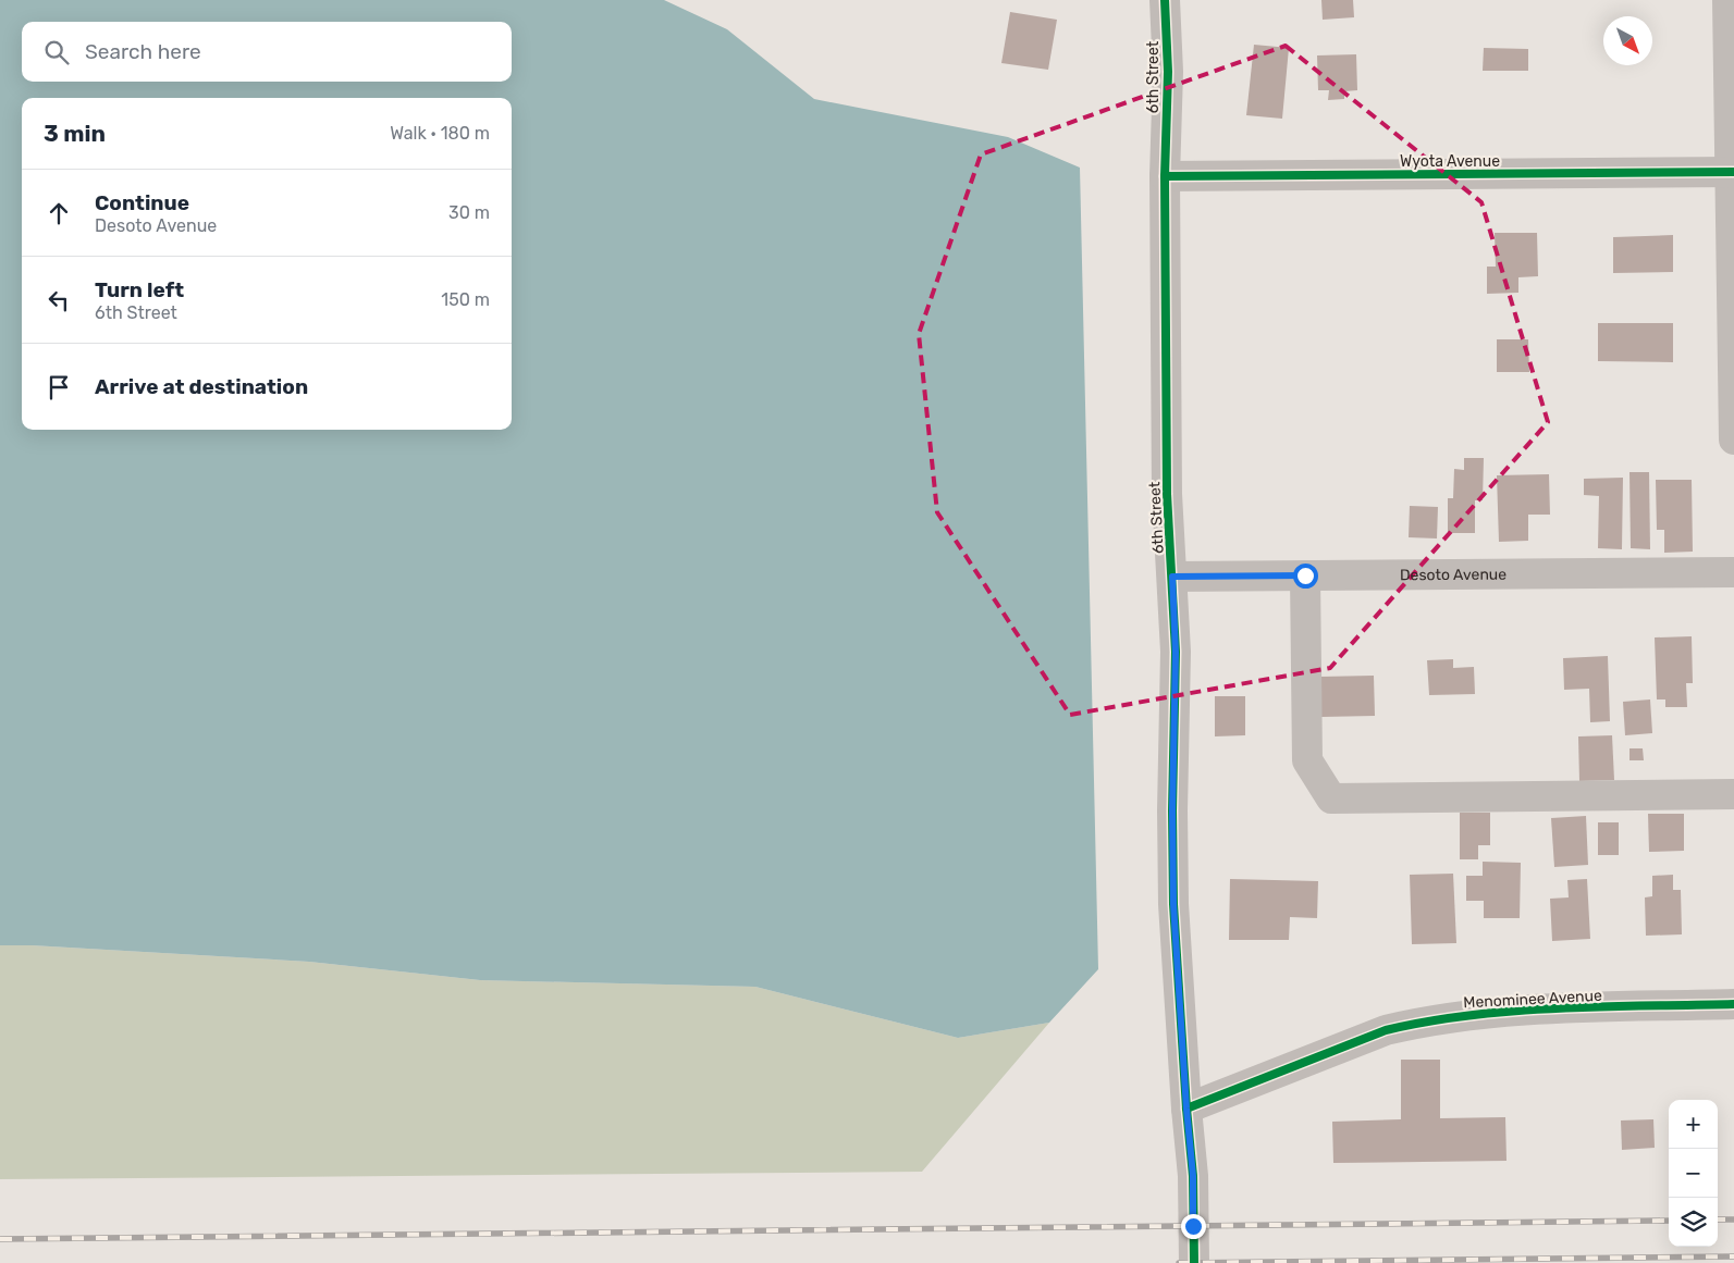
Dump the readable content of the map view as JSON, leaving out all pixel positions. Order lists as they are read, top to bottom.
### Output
{
  "streets": {
    "street": [
      "6th Street",
      "Wyota Avenue",
      "Desoto Avenue",
      "Menominee Avenue"
    ]
  },
  "crossings": [
    ["6th Street", "Wyota Avenue"],
    ["6th Street", "Desoto Avenue"],
    ["6th Street", "Menominee Avenue"]
  ],
  "north": "bottom right",
  "page": {
    "search": "Search here",
    "heading": ["3 min", "Walk · 180 m"],
    "list": [
      ["Continue", "Desoto Avenue", "30 m"],
      ["Turn left", "6th Street", "150 m"],
      "Arrive at destination"
    ],
    "map_buttons": ["+", "−"]
  }
}
